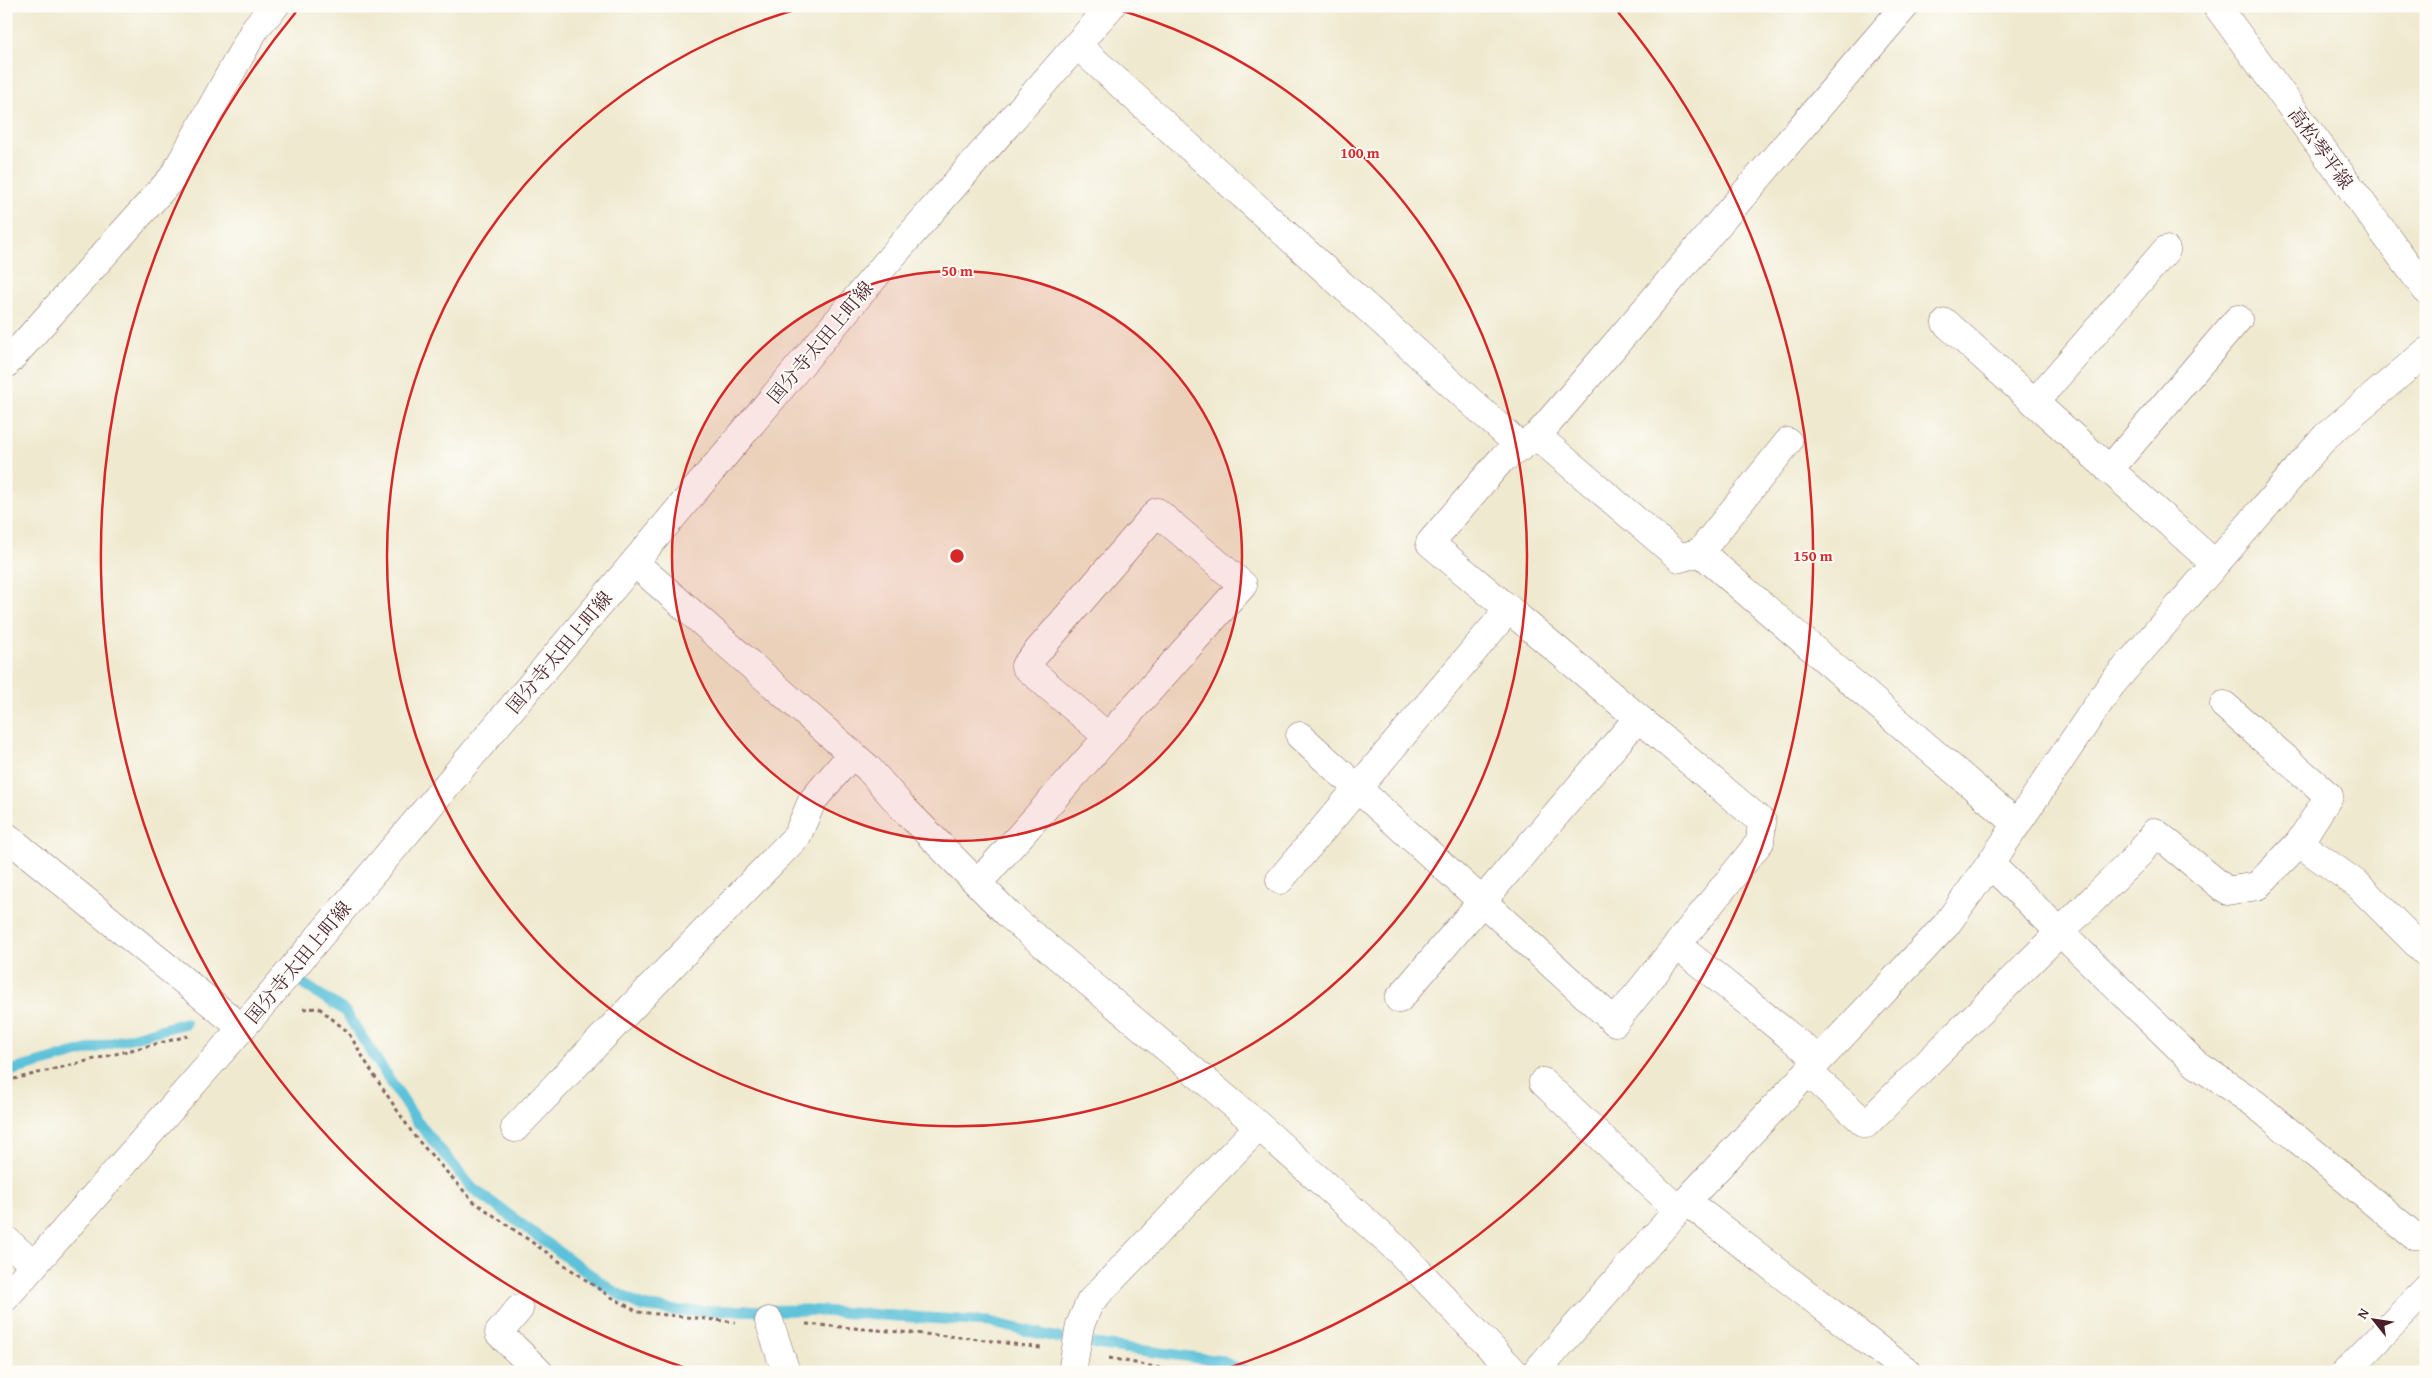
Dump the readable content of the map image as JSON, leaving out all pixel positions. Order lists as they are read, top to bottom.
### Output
{
  "streets": {
    "street": ["高松琴平線", "国分寺太田上町線"]
  },
  "north": "top left",
  "rings": ["100 m", "50 m", "150 m"]
}
